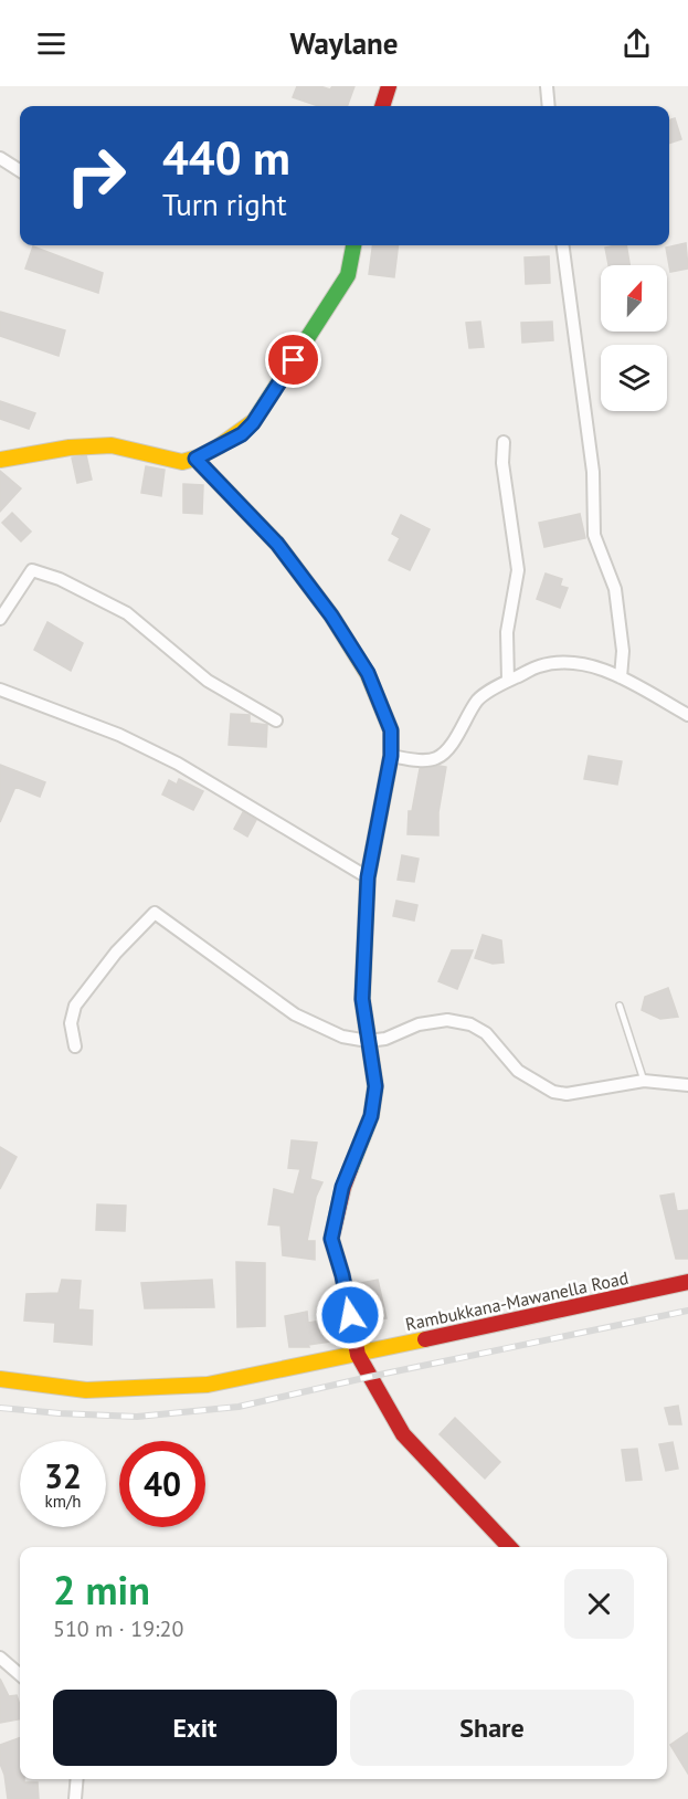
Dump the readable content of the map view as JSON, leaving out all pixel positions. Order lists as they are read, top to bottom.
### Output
{
  "streets": {
    "street": ["Rambukkana-Mawanella Road"]
  },
  "north": "top",
  "page": {
    "header": "Waylane",
    "turn": ["440 m", "Turn right"],
    "speed": "32 km/h",
    "limit": "40",
    "heading": ["2 min", "510 m · 19:20"],
    "buttons": ["Exit", "Share"]
  }
}
